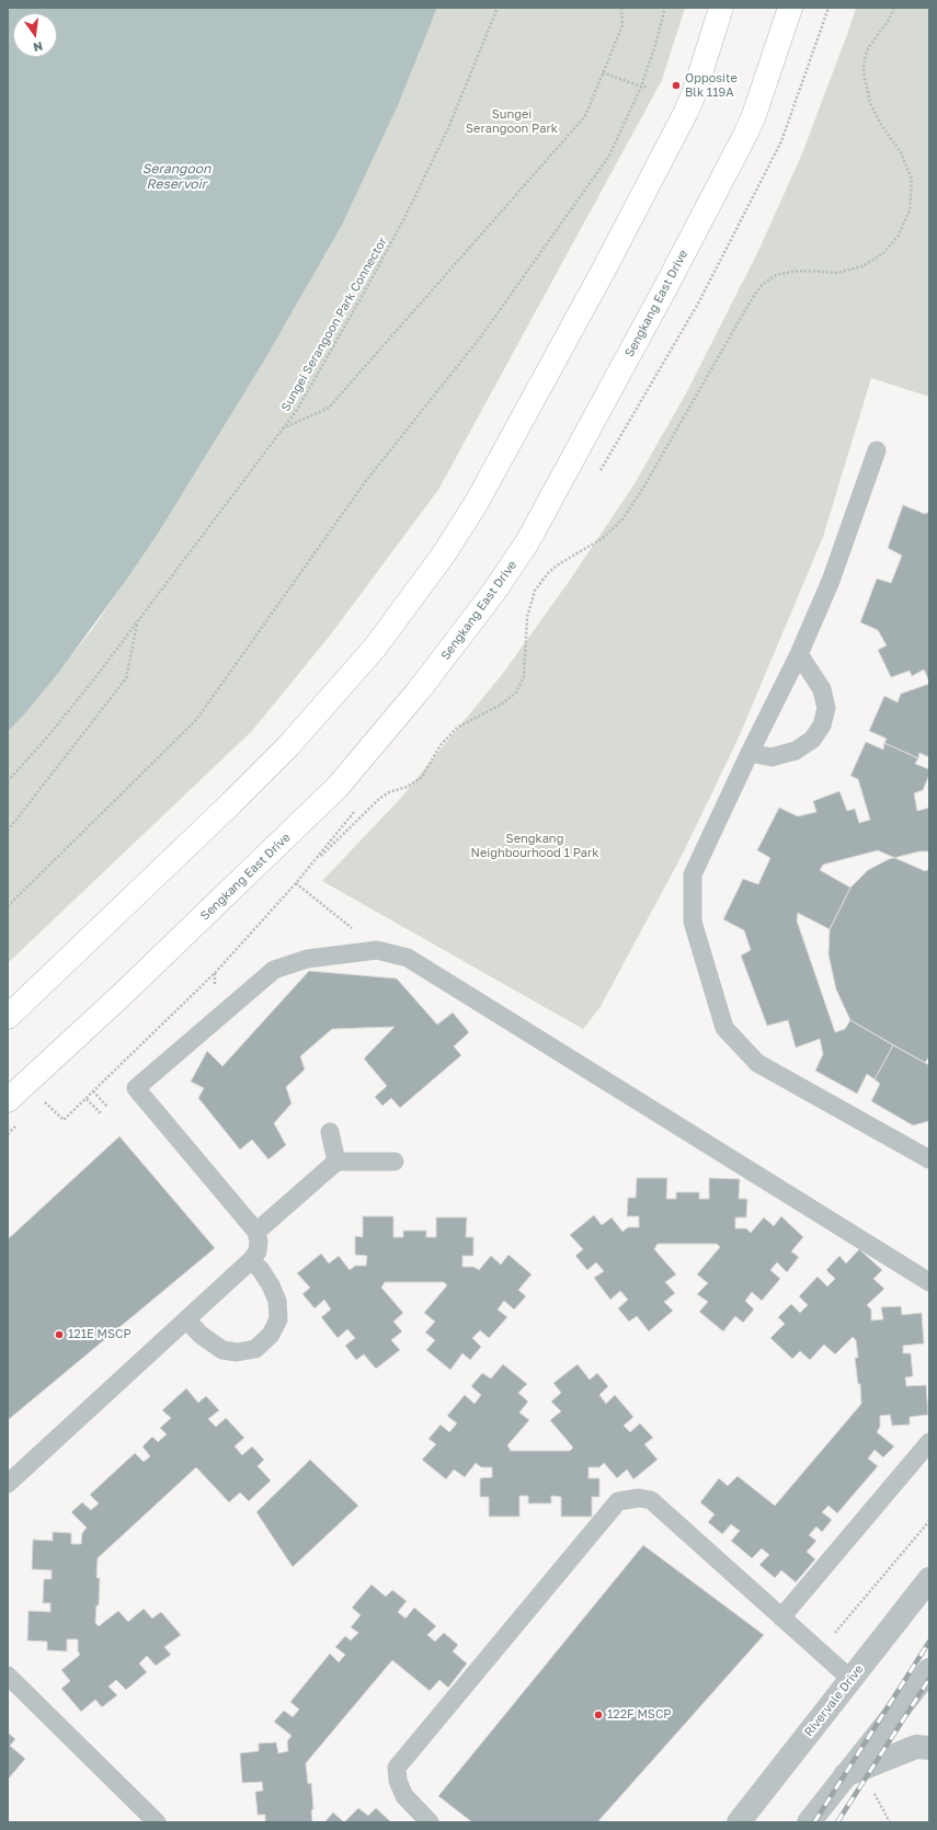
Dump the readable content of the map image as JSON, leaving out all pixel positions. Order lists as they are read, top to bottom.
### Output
{
  "streets": {
    "main road": ["Sengkang East Drive"],
    "street": ["Rivervale Drive"],
    "path": ["Sungei Serangoon Park Connector"]
  },
  "water": ["Serangoon Reservoir"],
  "parks": ["Sungei Serangoon Park", "Sengkang Neighbourhood 1 Park"],
  "places": ["Opposite Blk 119A", "121E MSCP", "122F MSCP"],
  "north": "bottom"
}
